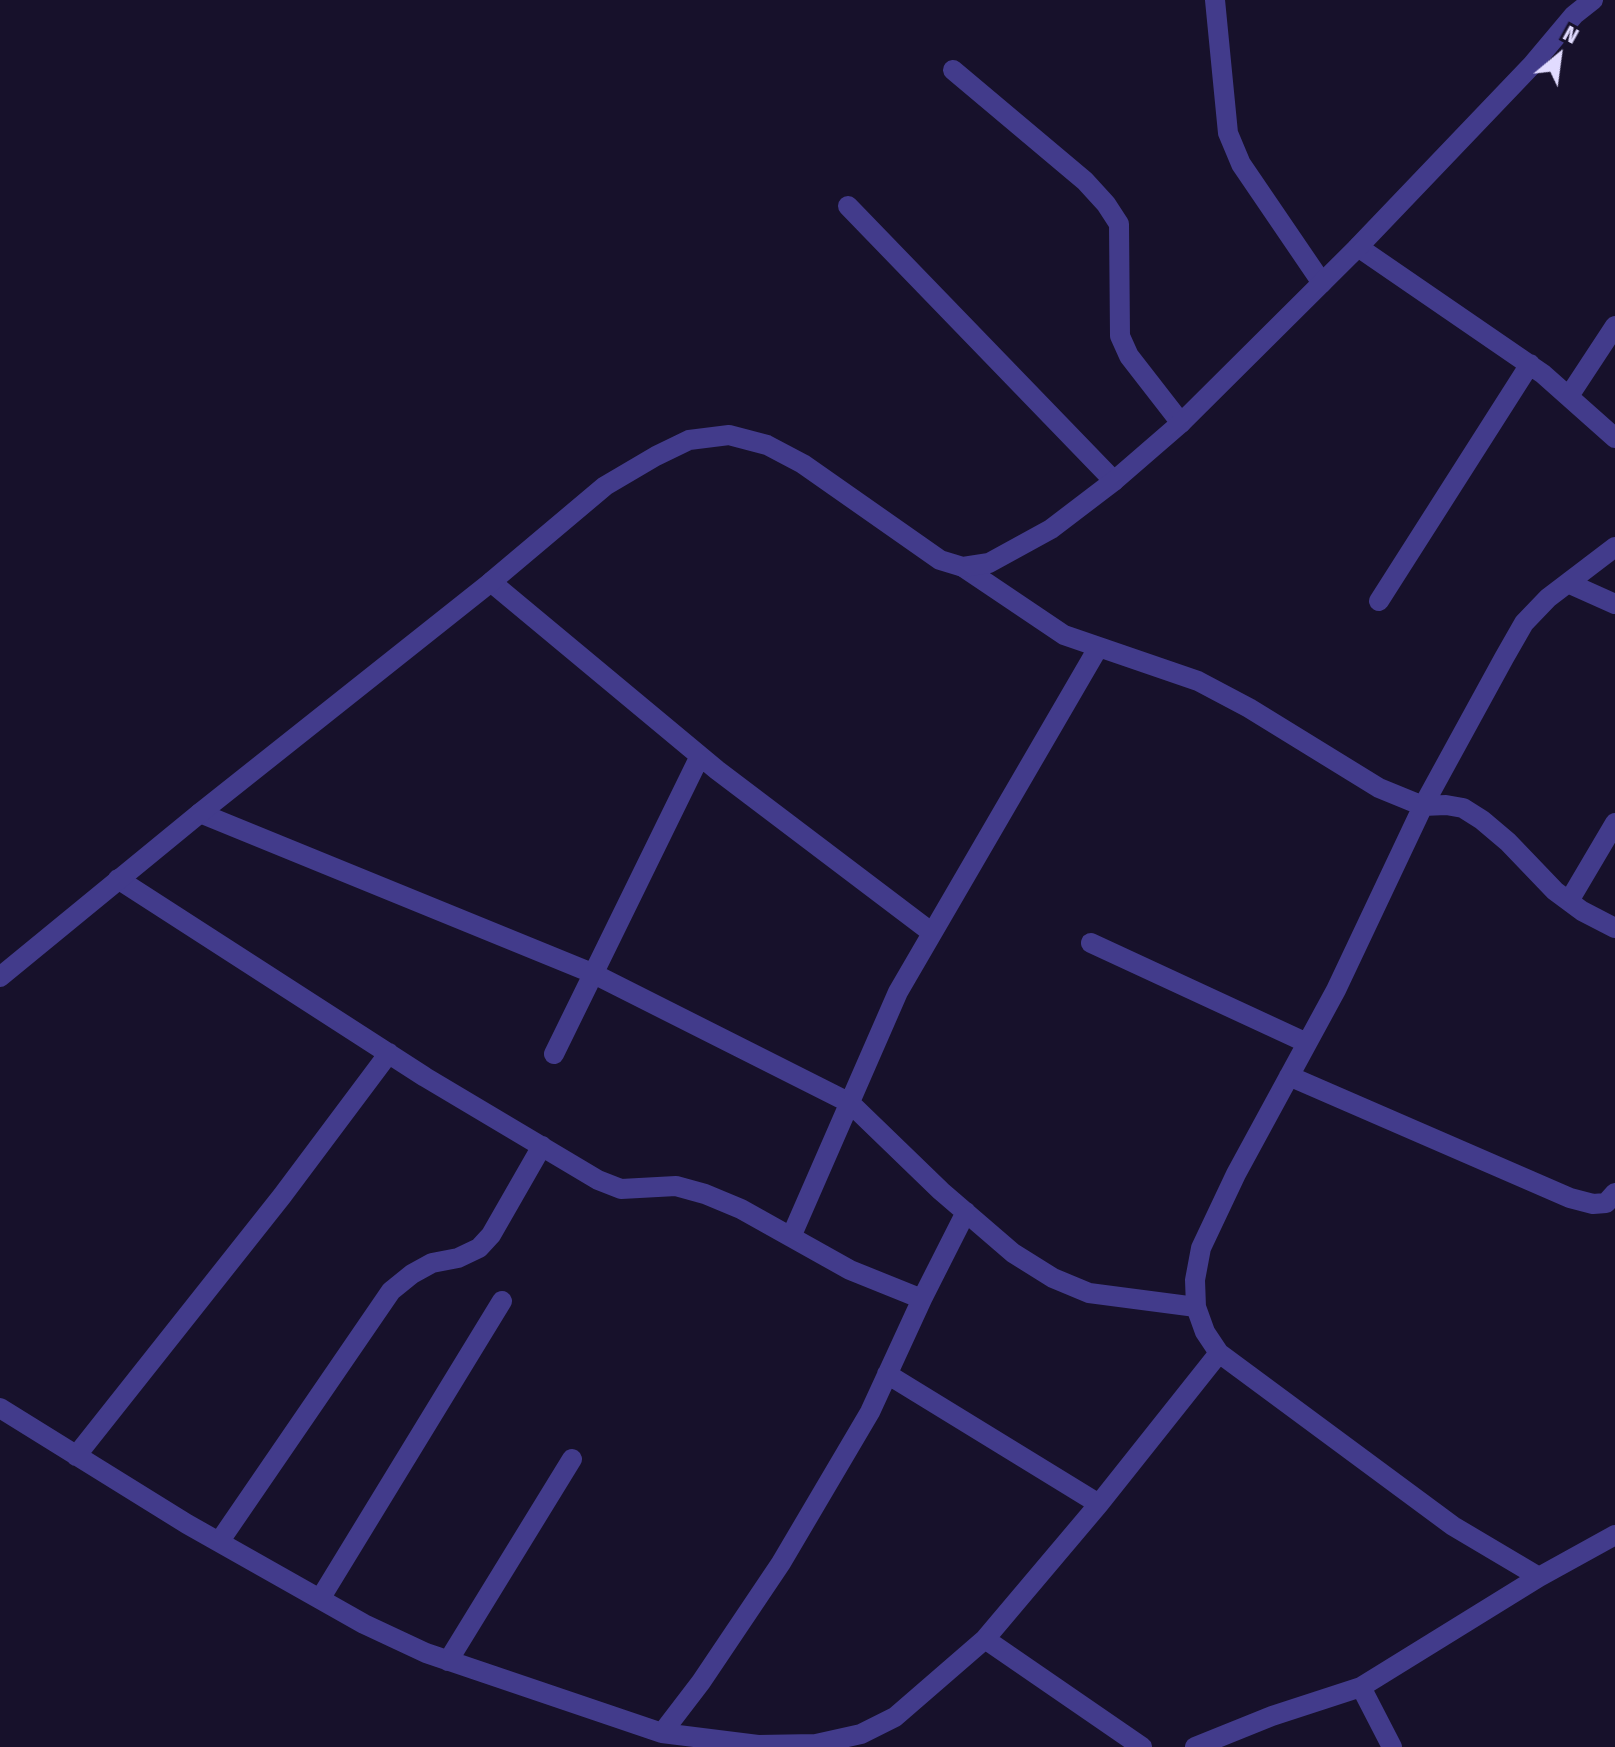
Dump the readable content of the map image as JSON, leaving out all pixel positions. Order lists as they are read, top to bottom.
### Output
{
  "north": "top right"
}
